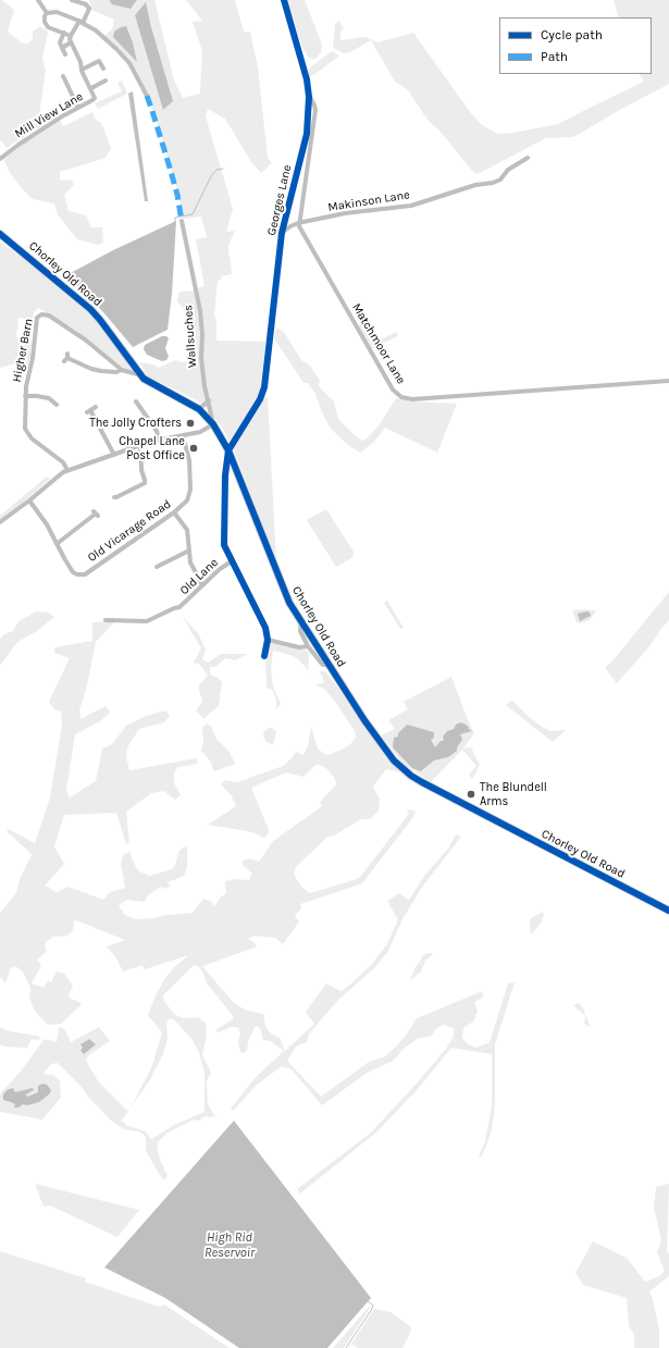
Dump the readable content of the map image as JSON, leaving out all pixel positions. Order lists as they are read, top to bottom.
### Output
{
  "streets": {
    "main road": ["Chorley Old Road"],
    "street": [
      "Mill View Lane",
      "Georges Lane",
      "Makinson Lane",
      "Wallsuches",
      "Matchmoor Lane",
      "Higher Barn",
      "Old Vicarage Road",
      "Old Lane"
    ]
  },
  "crossings": [
    ["Georges Lane", "Makinson Lane"],
    ["Georges Lane", "Chorley Old Road"],
    ["Makinson Lane", "Matchmoor Lane"],
    ["Chorley Old Road", "Wallsuches"]
  ],
  "water": ["High Rid Reservoir"],
  "places": ["The Jolly Crofters", "Chapel Lane Post Office", "The Blundell Arms"],
  "legend": ["Cycle path", "Path"]
}
